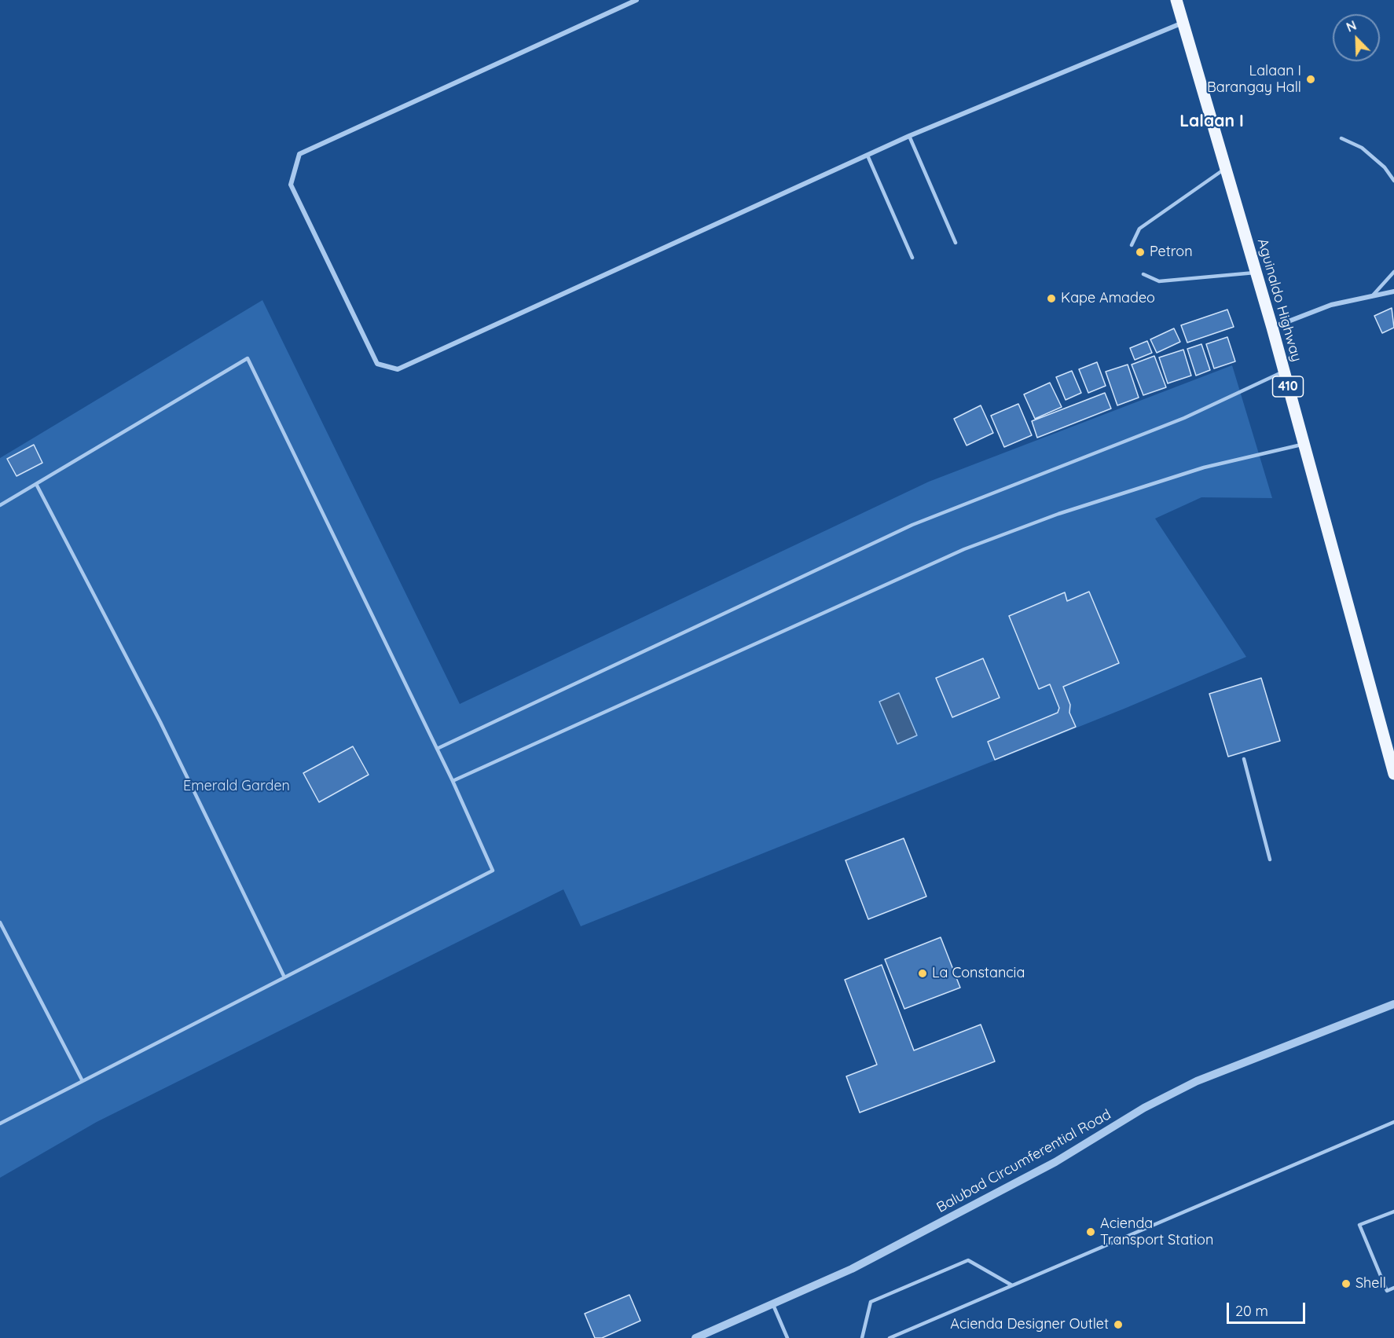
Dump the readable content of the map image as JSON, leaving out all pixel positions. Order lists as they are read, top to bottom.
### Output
{
  "streets": {
    "main road": ["Aguinaldo Highway", "410"],
    "street": ["Balubad Circumferential Road"]
  },
  "districts": ["Lalaan I"],
  "parks": ["Emerald Garden"],
  "places": [
    "Lalaan I Barangay Hall",
    "Petron",
    "Kape Amadeo",
    "La Constancia",
    "Acienda Transport Station",
    "Shell",
    "Acienda Designer Outlet"
  ],
  "scale_bar": "20 m",
  "north": "top left"
}
